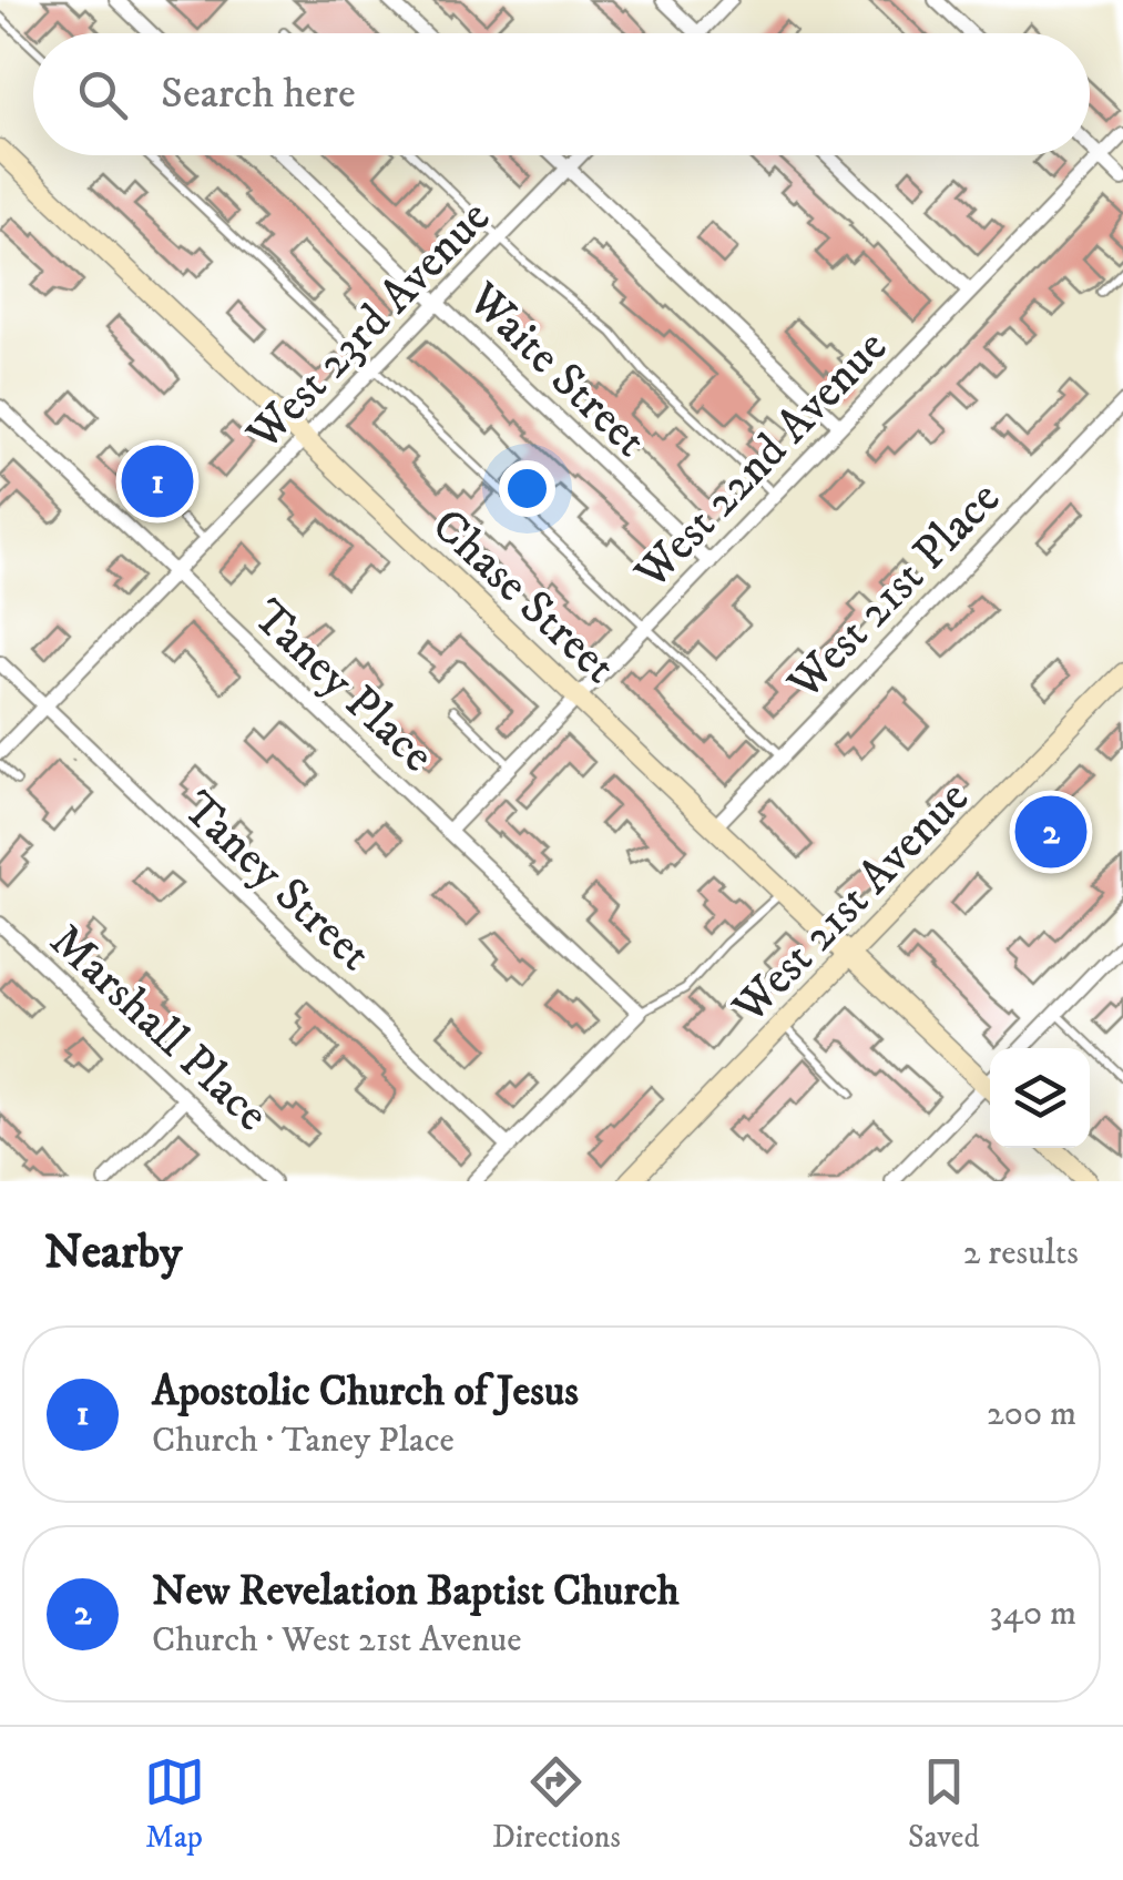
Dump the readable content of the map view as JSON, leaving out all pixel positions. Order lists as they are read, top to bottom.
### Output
{
  "streets": {
    "street": [
      "West 23rd Avenue",
      "Waite Street",
      "West 22nd Avenue",
      "West 21st Place",
      "Chase Street",
      "Taney Place",
      "Taney Street",
      "West 21st Avenue",
      "Marshall Place"
    ]
  },
  "crossings": [
    ["West 23rd Avenue", "Waite Street"],
    ["West 23rd Avenue", "Chase Street"],
    ["West 23rd Avenue", "Taney Place"],
    ["West 23rd Avenue", "Taney Street"],
    ["Waite Street", "West 22nd Avenue"],
    ["West 22nd Avenue", "Chase Street"],
    ["West 22nd Avenue", "Taney Place"],
    ["West 21st Place", "Chase Street"],
    ["Chase Street", "West 21st Avenue"]
  ],
  "page": {
    "search": "Search here",
    "pins": ["1", "2"],
    "heading": ["Nearby", "2 results"],
    "list": [
      {
        "mark": "1",
        "name": "Apostolic Church of Jesus",
        "note": "Church · Taney Place",
        "value": "200 m"
      },
      {
        "mark": "2",
        "name": "New Revelation Baptist Church",
        "note": "Church · West 21st Avenue",
        "value": "340 m"
      }
    ],
    "nav": ["Map", "Directions", "Saved"]
  }
}
